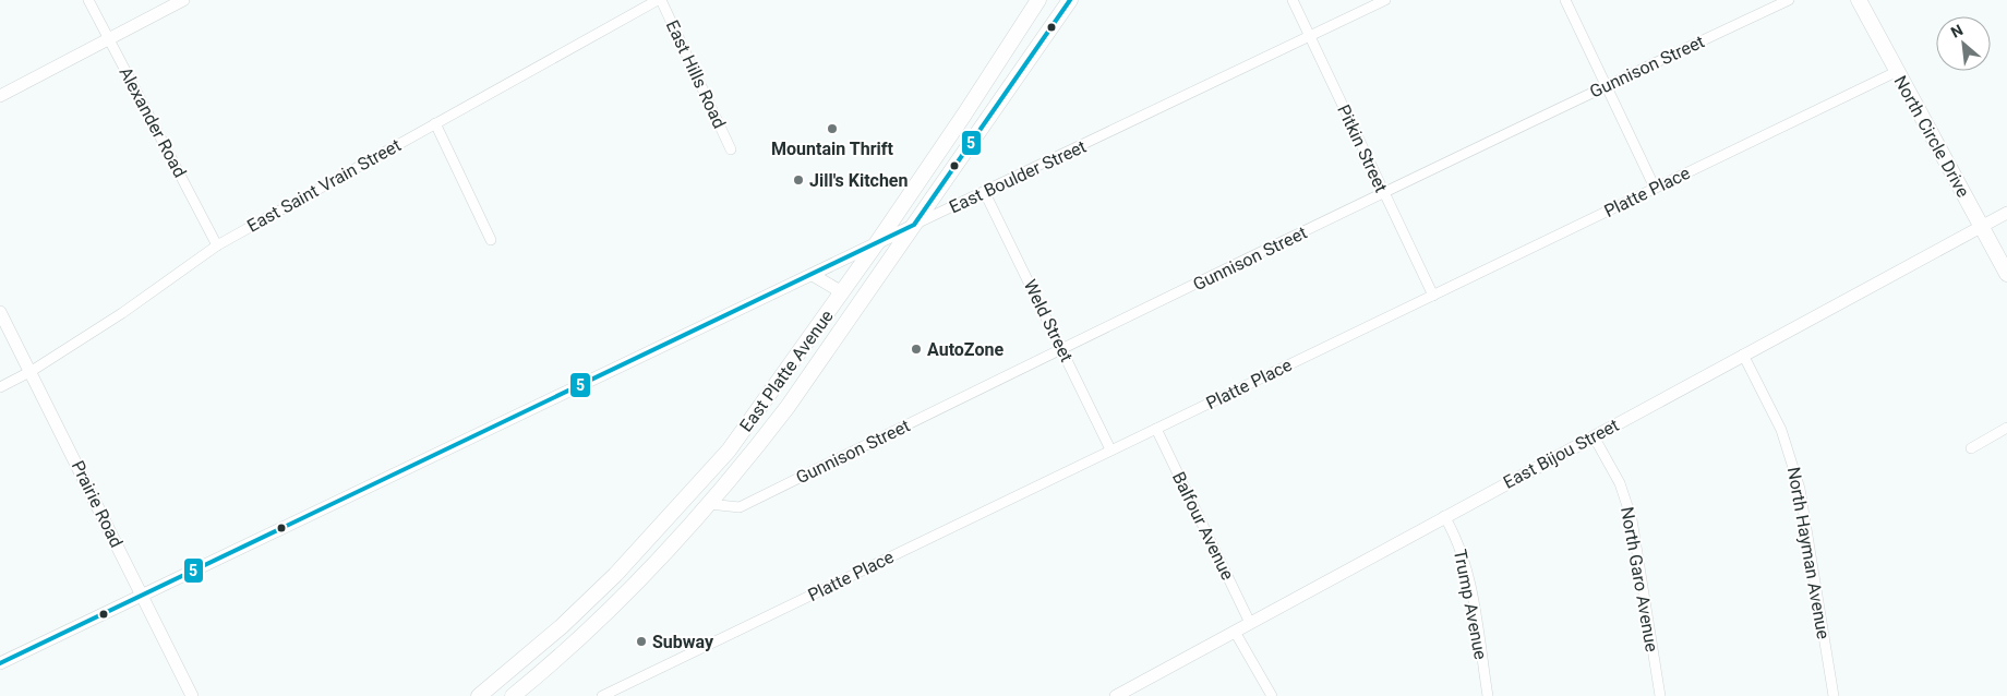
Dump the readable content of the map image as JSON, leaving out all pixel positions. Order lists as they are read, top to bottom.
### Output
{
  "streets": {
    "main road": ["North Circle Drive", "East Platte Avenue"],
    "street": [
      "Gunnison Street",
      "East Hills Road",
      "Alexander Road",
      "Pitkin Street",
      "East Boulder Street",
      "East Saint Vrain Street",
      "Platte Place",
      "Weld Street",
      "East Bijou Street",
      "Prairie Road",
      "Balfour Avenue",
      "North Hayman Avenue",
      "North Garo Avenue",
      "Trump Avenue"
    ]
  },
  "crossings": [
    ["Gunnison Street", "Pitkin Street"],
    ["Gunnison Street", "Weld Street"],
    ["Gunnison Street", "East Platte Avenue"],
    ["East Hills Road", "East Saint Vrain Street"],
    ["Alexander Road", "East Saint Vrain Street"],
    ["North Circle Drive", "Platte Place"],
    ["North Circle Drive", "East Bijou Street"],
    ["Pitkin Street", "East Boulder Street"],
    ["Pitkin Street", "Platte Place"],
    ["East Boulder Street", "Weld Street"],
    ["East Boulder Street", "East Platte Avenue"],
    ["East Boulder Street", "Prairie Road"],
    ["East Saint Vrain Street", "Prairie Road"],
    ["Platte Place", "Weld Street"],
    ["Platte Place", "Balfour Avenue"],
    ["East Bijou Street", "Balfour Avenue"],
    ["East Bijou Street", "North Hayman Avenue"],
    ["East Bijou Street", "North Garo Avenue"],
    ["East Bijou Street", "Trump Avenue"]
  ],
  "places": [
    "Mountain Thrift",
    "Jill's Kitchen",
    "AutoZone",
    "Subway"
  ],
  "lines": ["transit line 5"],
  "north": "top left"
}
